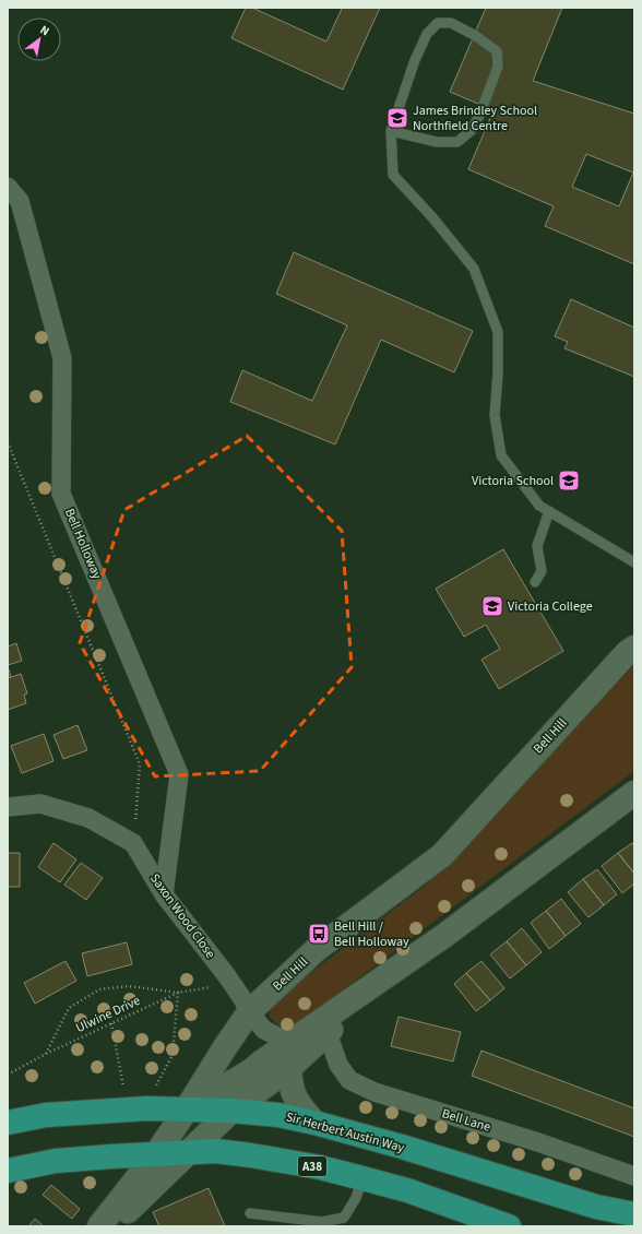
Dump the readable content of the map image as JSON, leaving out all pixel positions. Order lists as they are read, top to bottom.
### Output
{
  "streets": {
    "highway": ["Sir Herbert Austin Way", "A38"],
    "main road": ["Bell Hill"],
    "street": ["Bell Holloway", "Saxon Wood Close", "Bell Lane"],
    "path": ["Ulwine Drive"]
  },
  "crossings": [
    ["Bell Holloway", "Saxon Wood Close"],
    ["Bell Hill", "Saxon Wood Close"],
    ["Bell Hill", "Sir Herbert Austin Way"],
    ["Bell Hill", "A38"]
  ],
  "places": {
    "school or university": ["James Brindley School Northfield Centre", "Victoria School", "Victoria College"],
    "bus stop": ["Bell Hill / Bell Holloway"]
  },
  "north": "top right"
}
